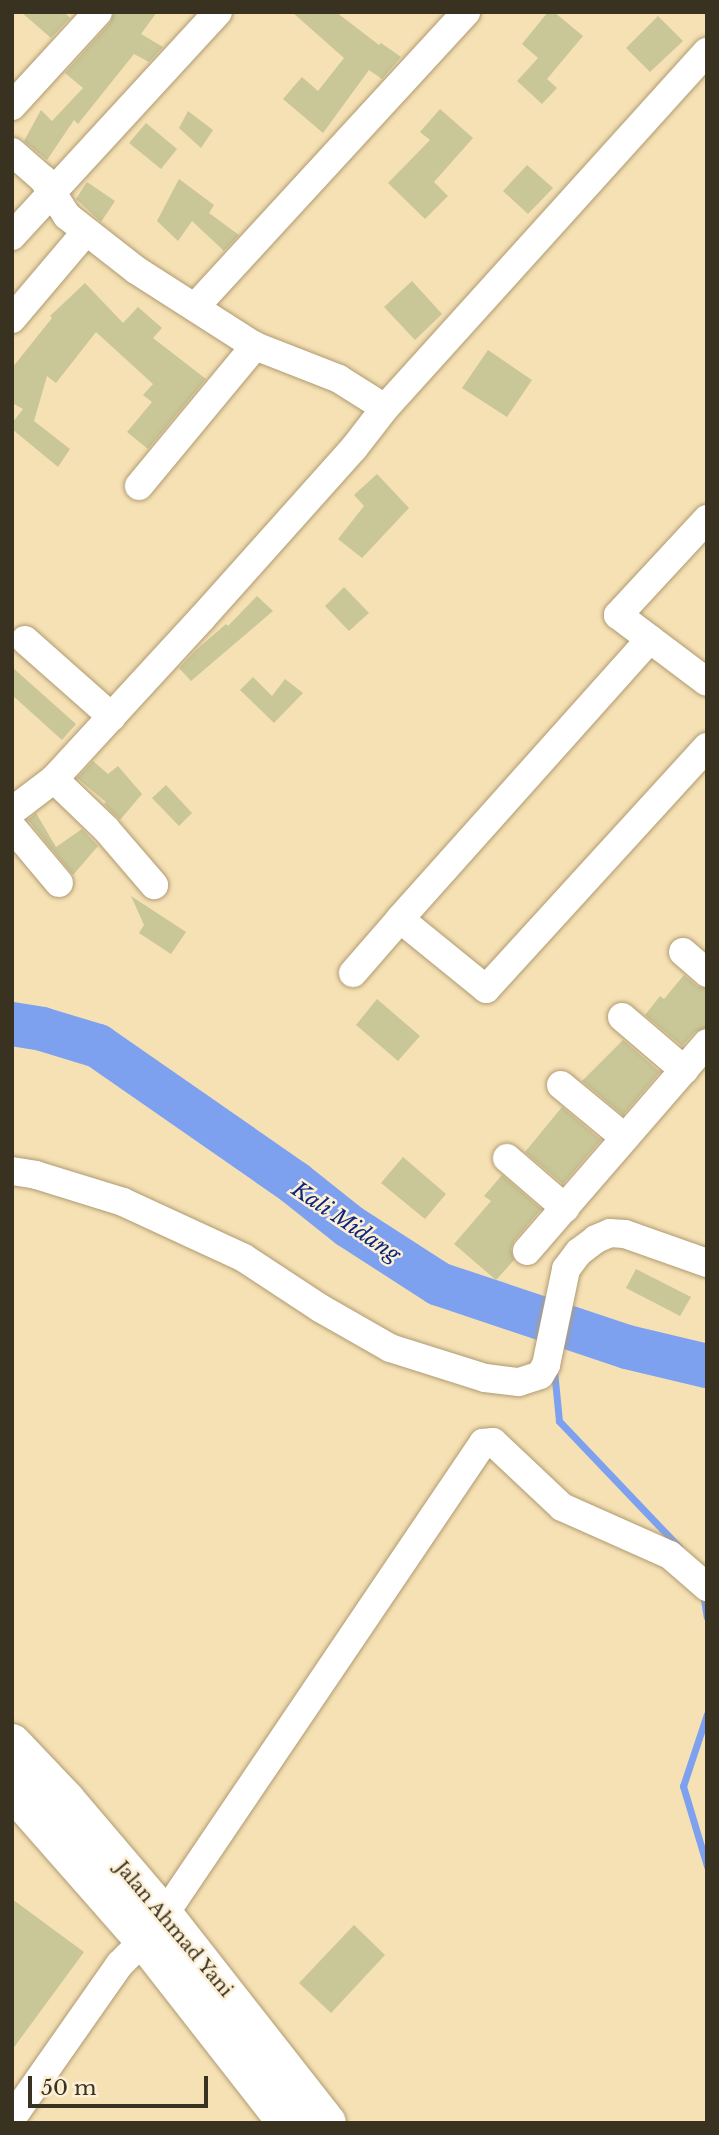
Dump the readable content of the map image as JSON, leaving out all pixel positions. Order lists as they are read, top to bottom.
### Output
{
  "streets": {
    "highway": ["Jalan Ahmad Yani"]
  },
  "water": ["Kali Midang"],
  "scale_bar": "50 m"
}
